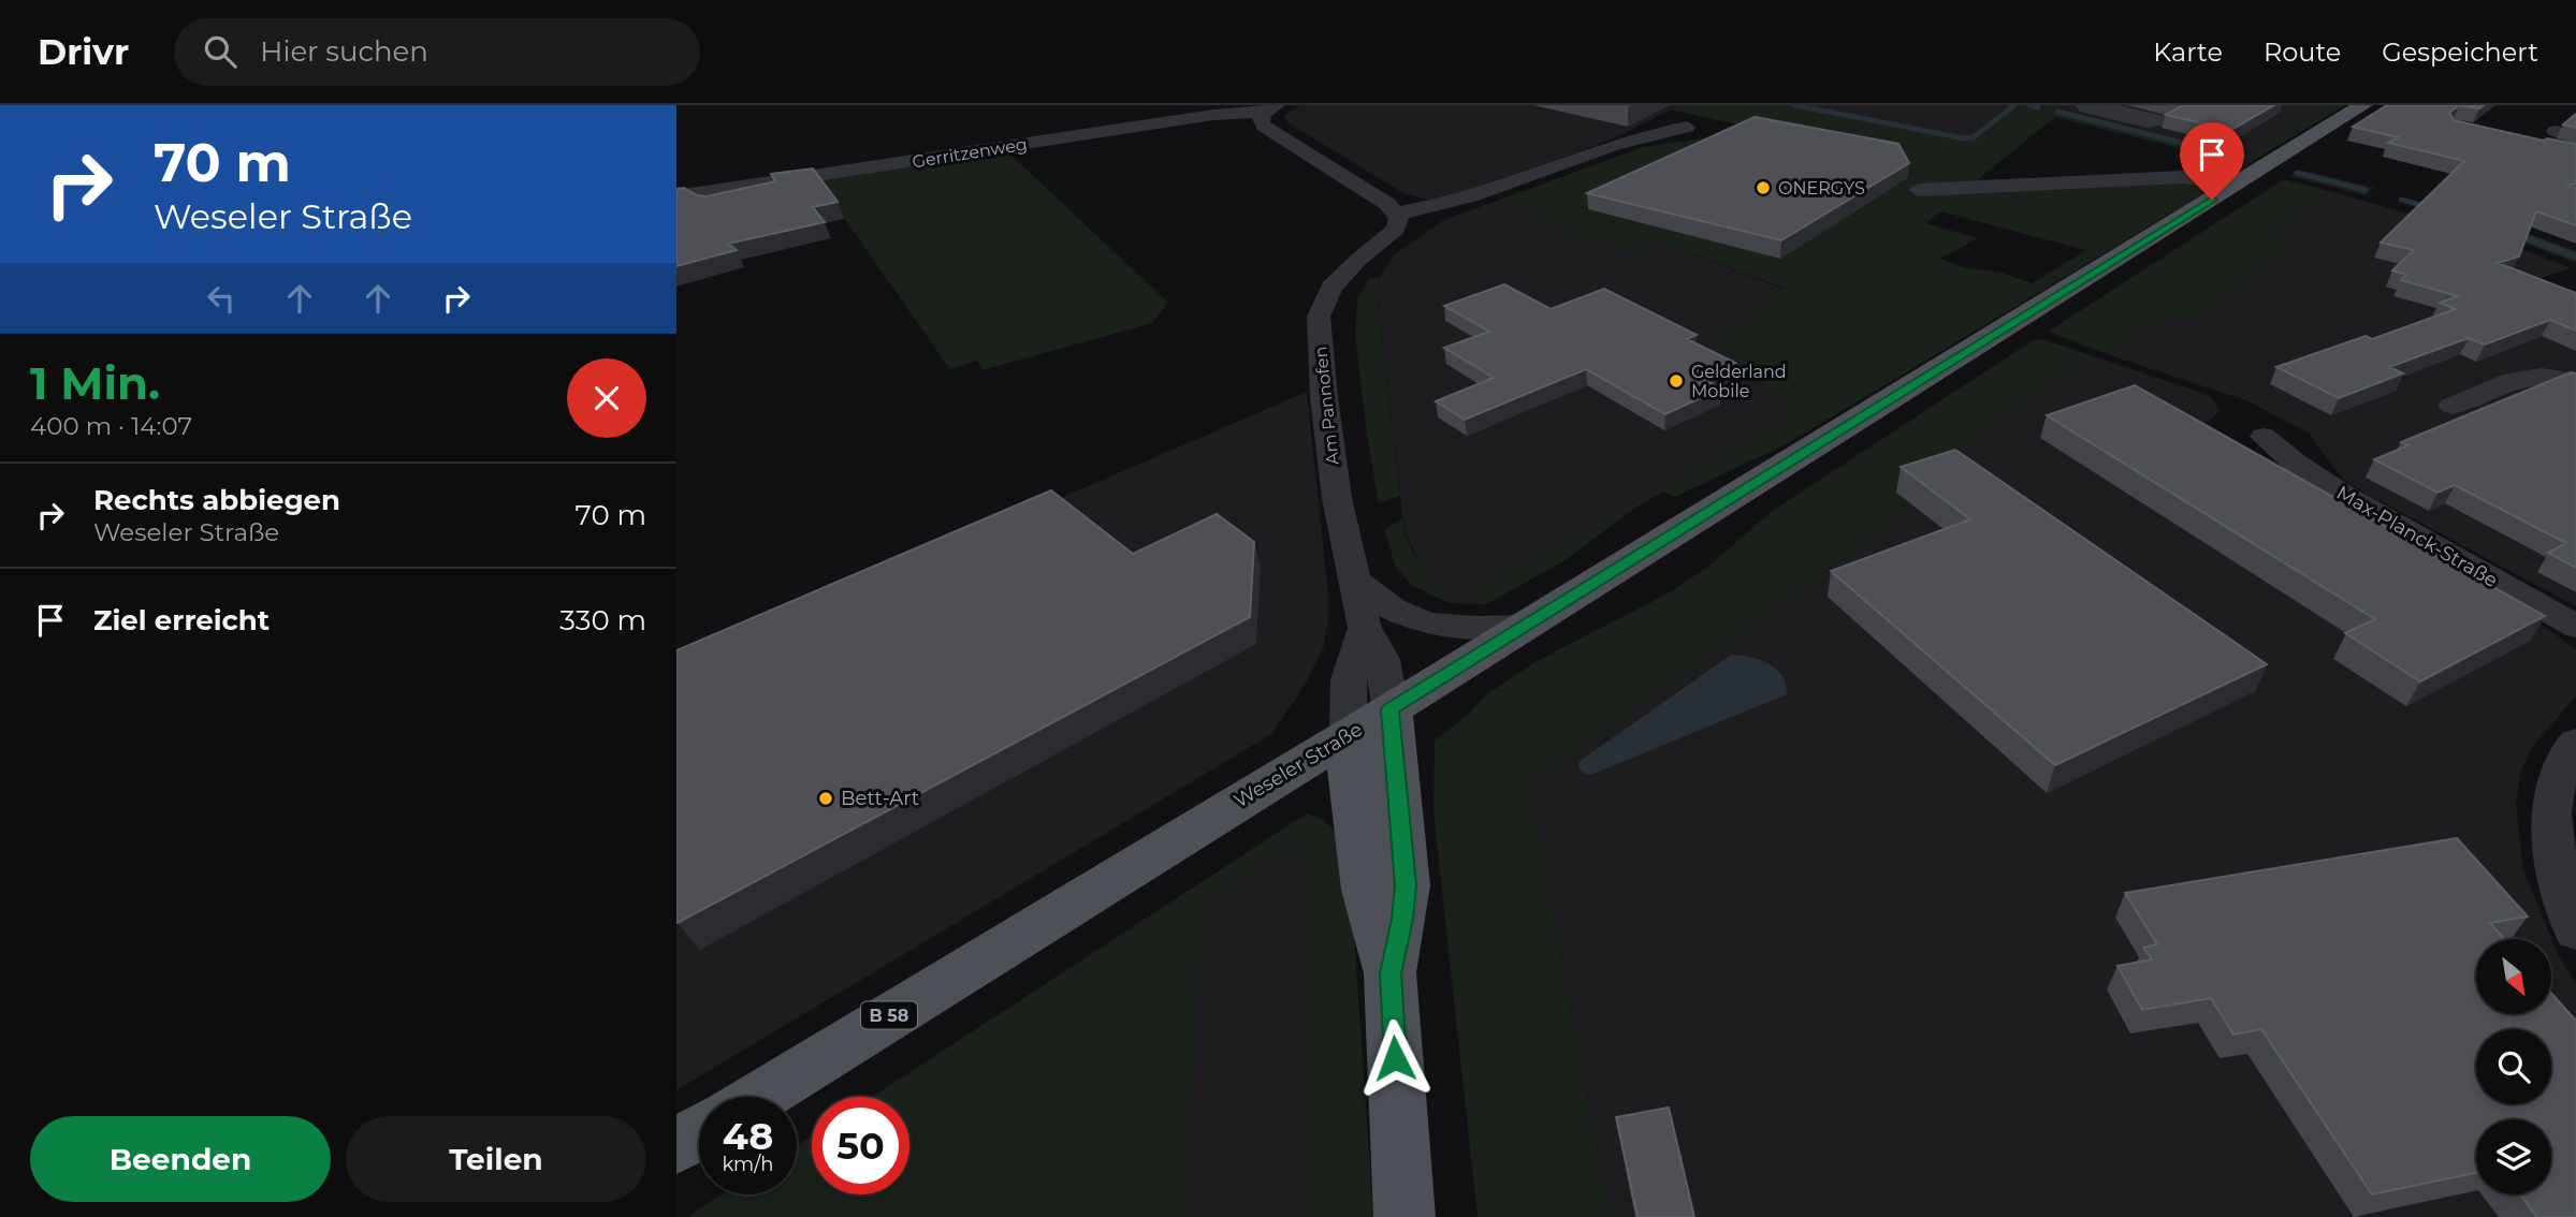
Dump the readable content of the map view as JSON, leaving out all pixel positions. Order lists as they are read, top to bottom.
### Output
{
  "streets": {
    "main road": ["Weseler Straße", "B 58"],
    "street": ["Gerritzenweg", "Am Pannofen", "Max-Planck-Straße"]
  },
  "crossings": [
    ["Am Pannofen", "Weseler Straße"]
  ],
  "places": ["ONERGYS", "Gelderland Mobile", "Bett-Art"],
  "north": "bottom right",
  "page": {
    "header": "Drivr",
    "search": "Hier suchen",
    "nav": ["Karte", "Route", "Gespeichert"],
    "turn": ["70 m", "Weseler Straße"],
    "heading": ["1 Min.", "400 m · 14:07"],
    "list": [
      {
        "name": "Rechts abbiegen",
        "note": "Weseler Straße",
        "value": "70 m"
      },
      {
        "name": "Ziel erreicht",
        "value": "330 m"
      }
    ],
    "speed": "48 km/h",
    "limit": "50",
    "buttons": ["Beenden", "Teilen"]
  }
}
